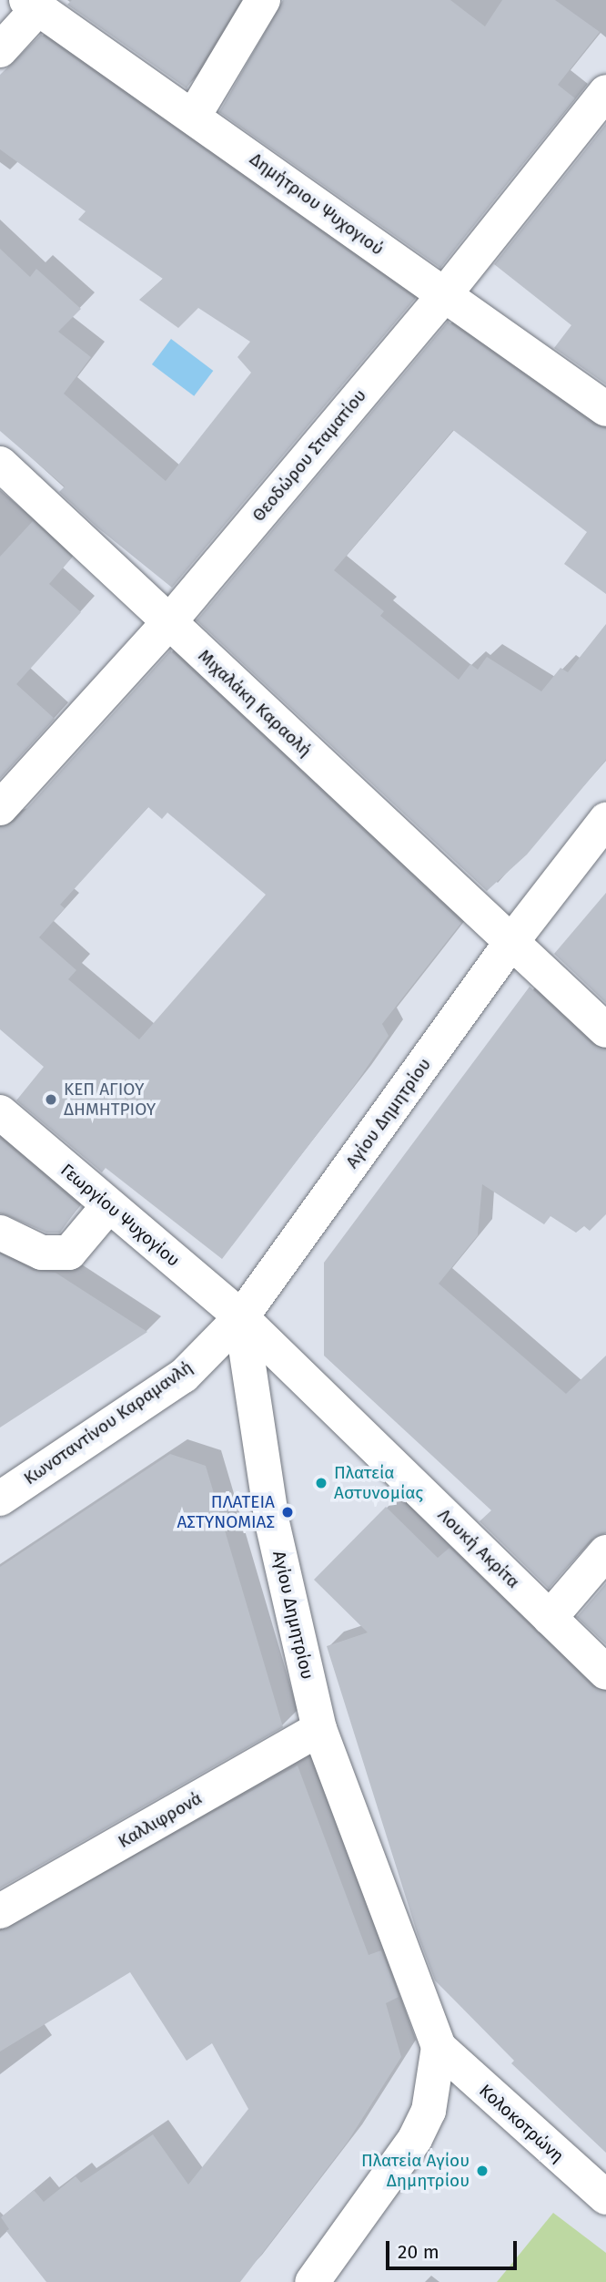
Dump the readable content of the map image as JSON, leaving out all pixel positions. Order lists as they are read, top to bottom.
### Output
{
  "streets": {
    "street": [
      "Δημήτριου Ψυχογιού",
      "Θεοδώρου Σταματίου",
      "Μιχαλάκη Καραολή",
      "Αγίου Δημητρίου",
      "Γεωργίου Ψυχογίου",
      "Κωνσταντίνου Καραμανλή",
      "Λουκή Ακρίτα",
      "Καλλιφρονά",
      "Κολοκοτρώνη"
    ]
  },
  "crossings": [
    ["Δημήτριου Ψυχογιού", "Θεοδώρου Σταματίου"],
    ["Θεοδώρου Σταματίου", "Μιχαλάκη Καραολή"],
    ["Μιχαλάκη Καραολή", "Αγίου Δημητρίου"],
    ["Αγίου Δημητρίου", "Γεωργίου Ψυχογίου"],
    ["Αγίου Δημητρίου", "Κωνσταντίνου Καραμανλή"],
    ["Αγίου Δημητρίου", "Λουκή Ακρίτα"],
    ["Αγίου Δημητρίου", "Καλλιφρονά"],
    ["Αγίου Δημητρίου", "Κολοκοτρώνη"],
    ["Γεωργίου Ψυχογίου", "Κωνσταντίνου Καραμανλή"],
    ["Γεωργίου Ψυχογίου", "Λουκή Ακρίτα"],
    ["Κωνσταντίνου Καραμανλή", "Λουκή Ακρίτα"]
  ],
  "places": [
    "ΚΕΠ ΑΓΙΟΥ ΔΗΜΗΤΡΙΟΥ",
    "Πλατεία Αστυνομίας",
    "ΠΛΑΤΕΙΑ ΑΣΤΥΝΟΜΙΑΣ",
    "Πλατεία Αγίου Δημητρίου"
  ],
  "scale_bar": "20 m"
}
